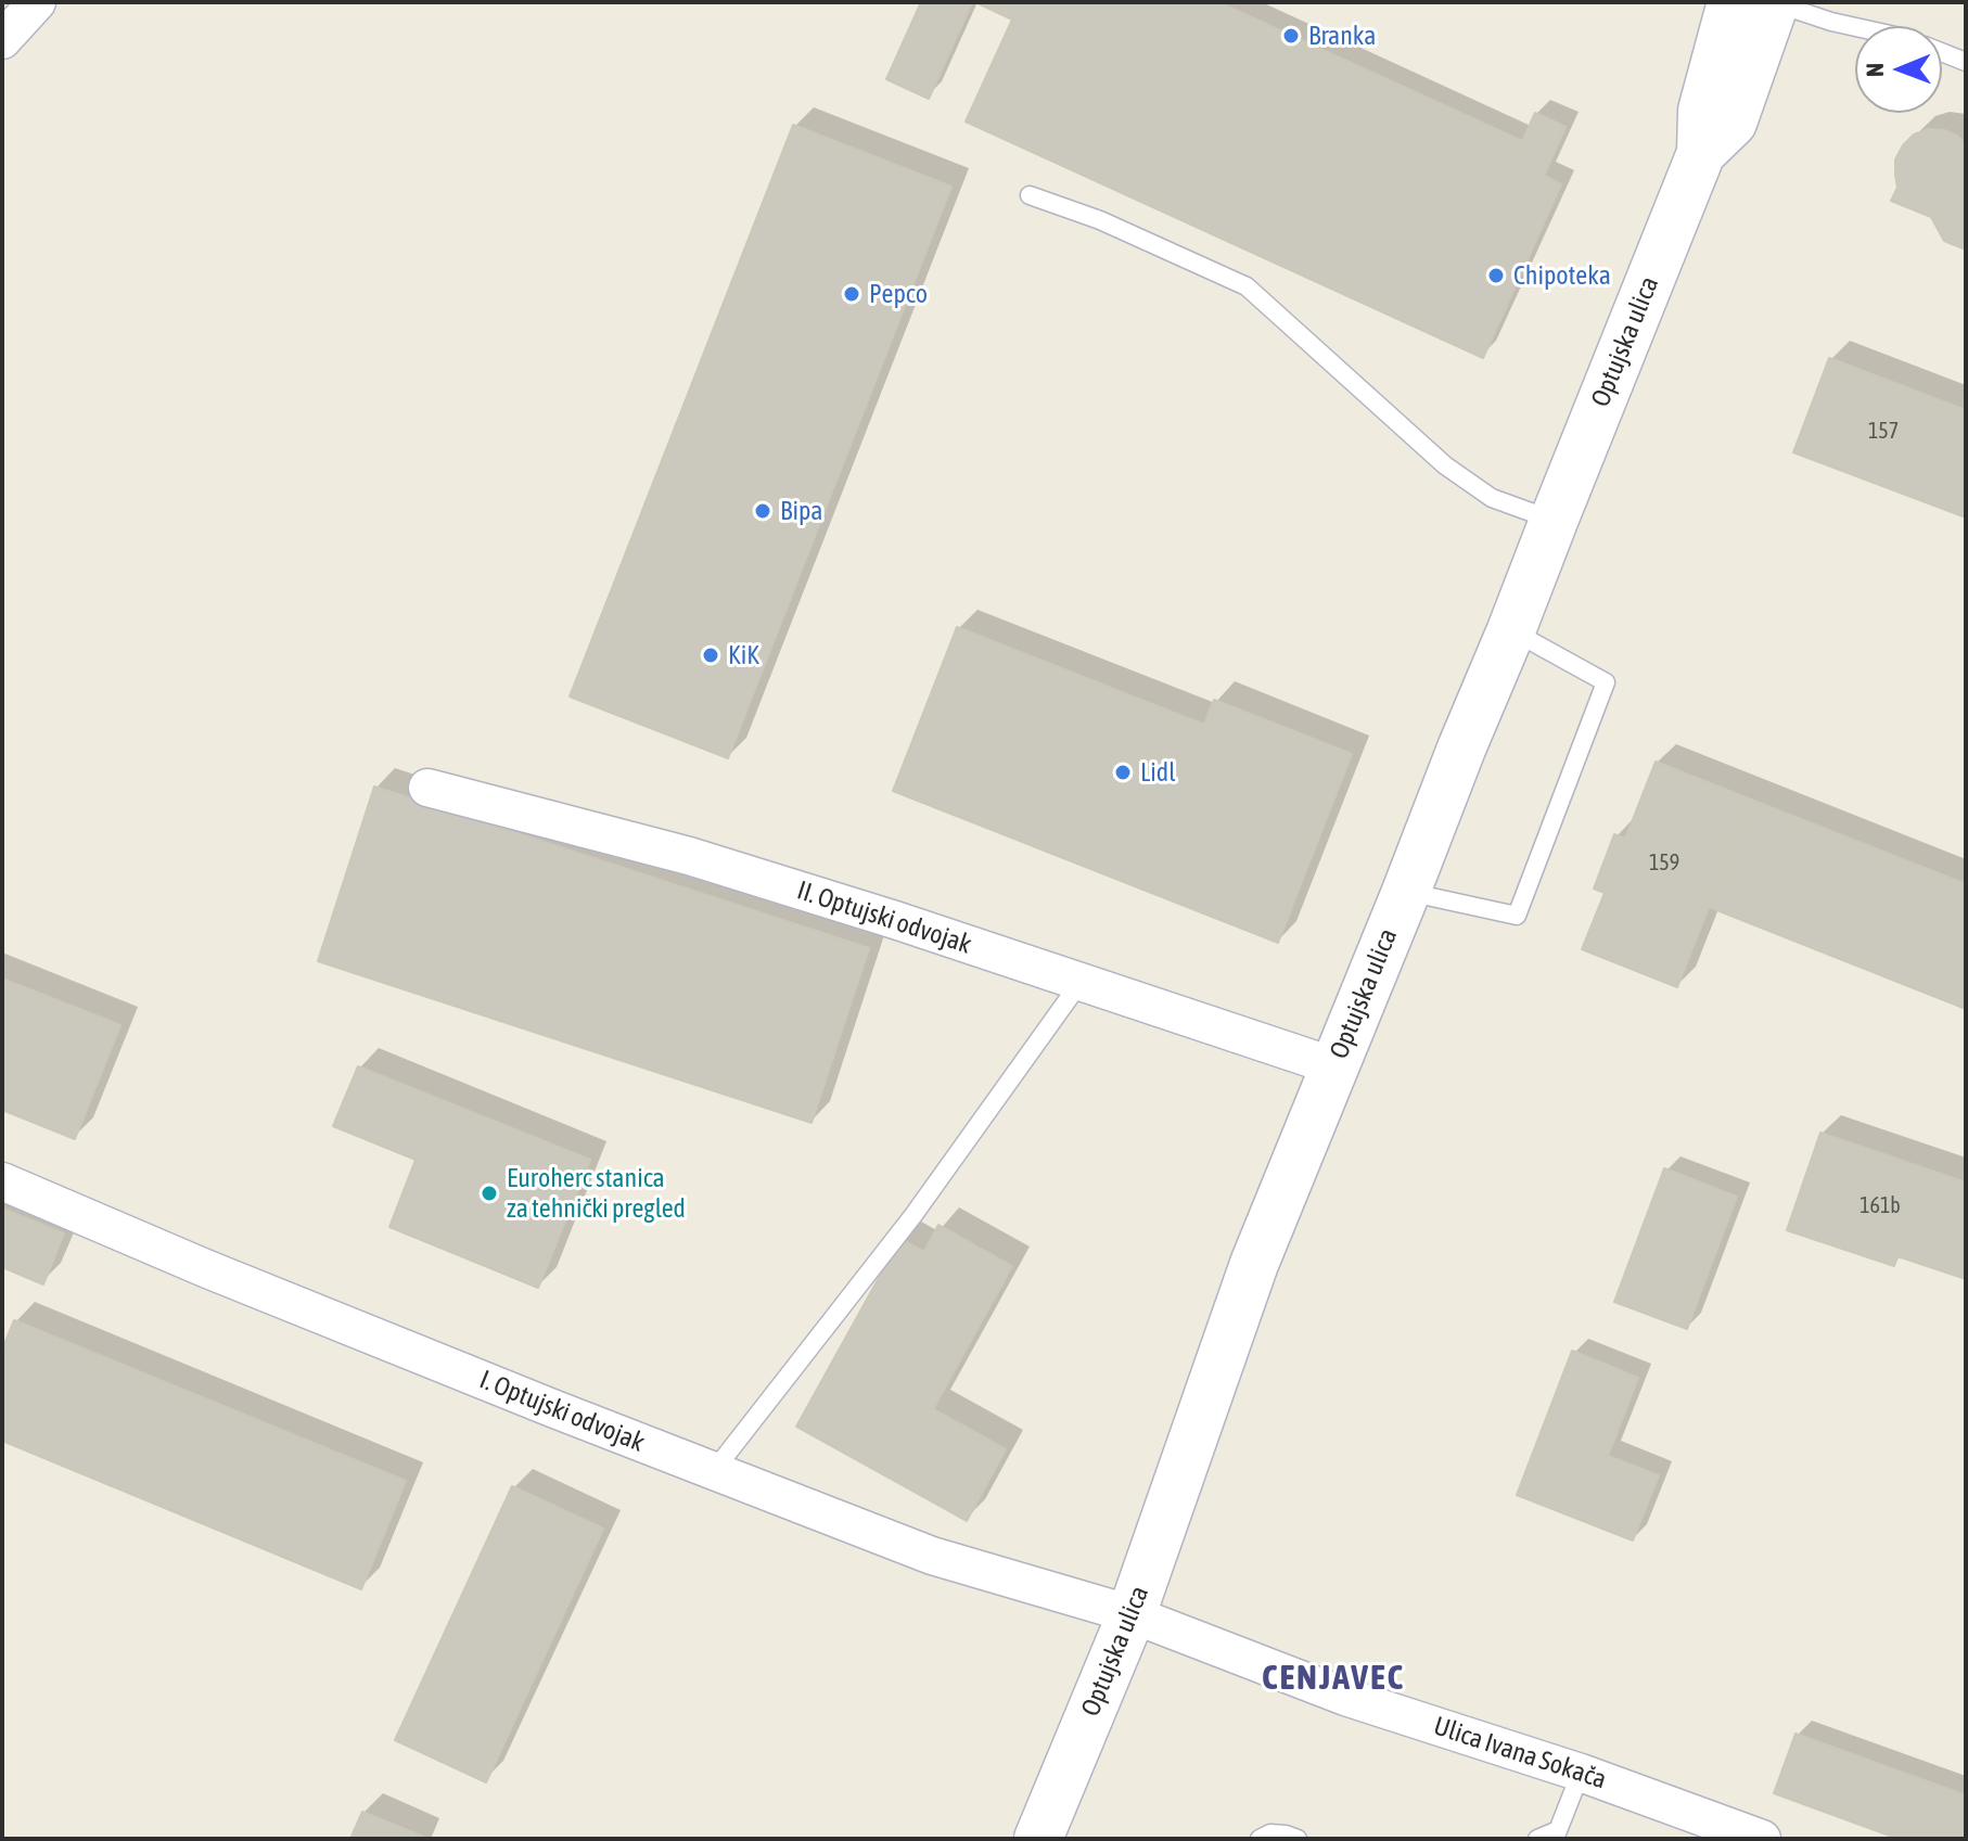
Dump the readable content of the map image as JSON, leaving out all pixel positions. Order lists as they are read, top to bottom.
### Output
{
  "streets": {
    "main road": ["Optujska ulica"],
    "street": ["II. Optujski odvojak", "I. Optujski odvojak", "Ulica Ivana Sokača"]
  },
  "crossings": [
    ["Optujska ulica", "II. Optujski odvojak"],
    ["Optujska ulica", "I. Optujski odvojak"],
    ["Optujska ulica", "Ulica Ivana Sokača"],
    ["I. Optujski odvojak", "Ulica Ivana Sokača"]
  ],
  "districts": ["CENJAVEC"],
  "places": [
    "Branka",
    "Chipoteka",
    "Pepco",
    "Bipa",
    "KiK",
    "Lidl",
    "Euroherc stanica za tehnički pregled"
  ],
  "house_numbers": ["157", "159", "161b"],
  "north": "left"
}
